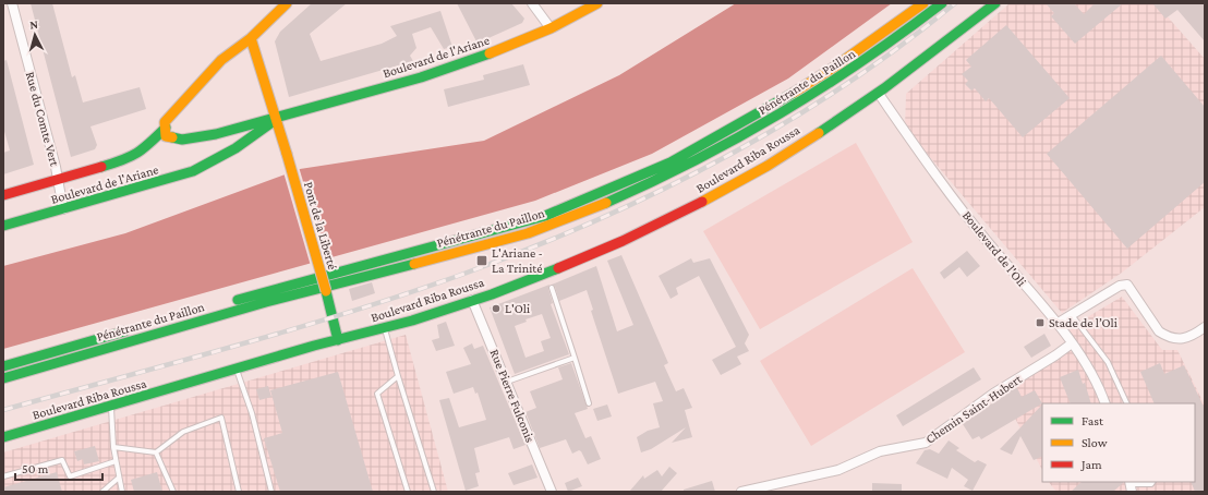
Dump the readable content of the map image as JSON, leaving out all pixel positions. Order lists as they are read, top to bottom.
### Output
{
  "streets": {
    "street": [
      "Boulevard de l'Ariane",
      "Pénétrante du Paillon",
      "Rue du Comte Vert",
      "Boulevard Riba Roussa",
      "Pont de la Liberté",
      "Boulevard de l'Oli",
      "Rue Pierre Fulconis",
      "Chemin Saint-Hubert"
    ]
  },
  "crossings": [
    ["Boulevard de l'Ariane", "Rue du Comte Vert"],
    ["Boulevard de l'Ariane", "Pont de la Liberté"],
    ["Boulevard Riba Roussa", "Pont de la Liberté"],
    ["Boulevard Riba Roussa", "Boulevard de l'Oli"],
    ["Boulevard Riba Roussa", "Rue Pierre Fulconis"],
    ["Boulevard de l'Oli", "Chemin Saint-Hubert"]
  ],
  "places": {
    "transit": ["L'Ariane - La Trinité", "Stade de l’Oli"],
    "other": ["L'Oli"]
  },
  "legend": ["Fast", "Slow", "Jam"],
  "scale_bar": "50 m",
  "north": "top"
}
